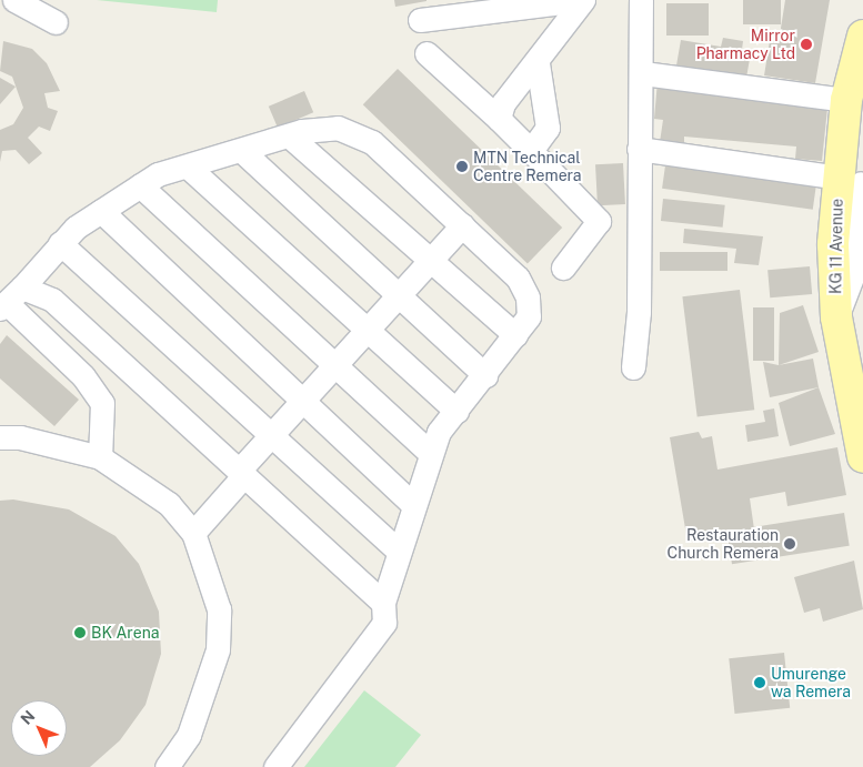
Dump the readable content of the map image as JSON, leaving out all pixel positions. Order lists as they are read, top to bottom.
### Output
{
  "streets": {
    "main road": ["KG 11 Avenue"]
  },
  "places": [
    "Mirror Pharmacy Ltd",
    "MTN Technical Centre Remera",
    "Restauration Church Remera",
    "BK Arena",
    "Umurenge wa Remera"
  ],
  "north": "top left"
}
